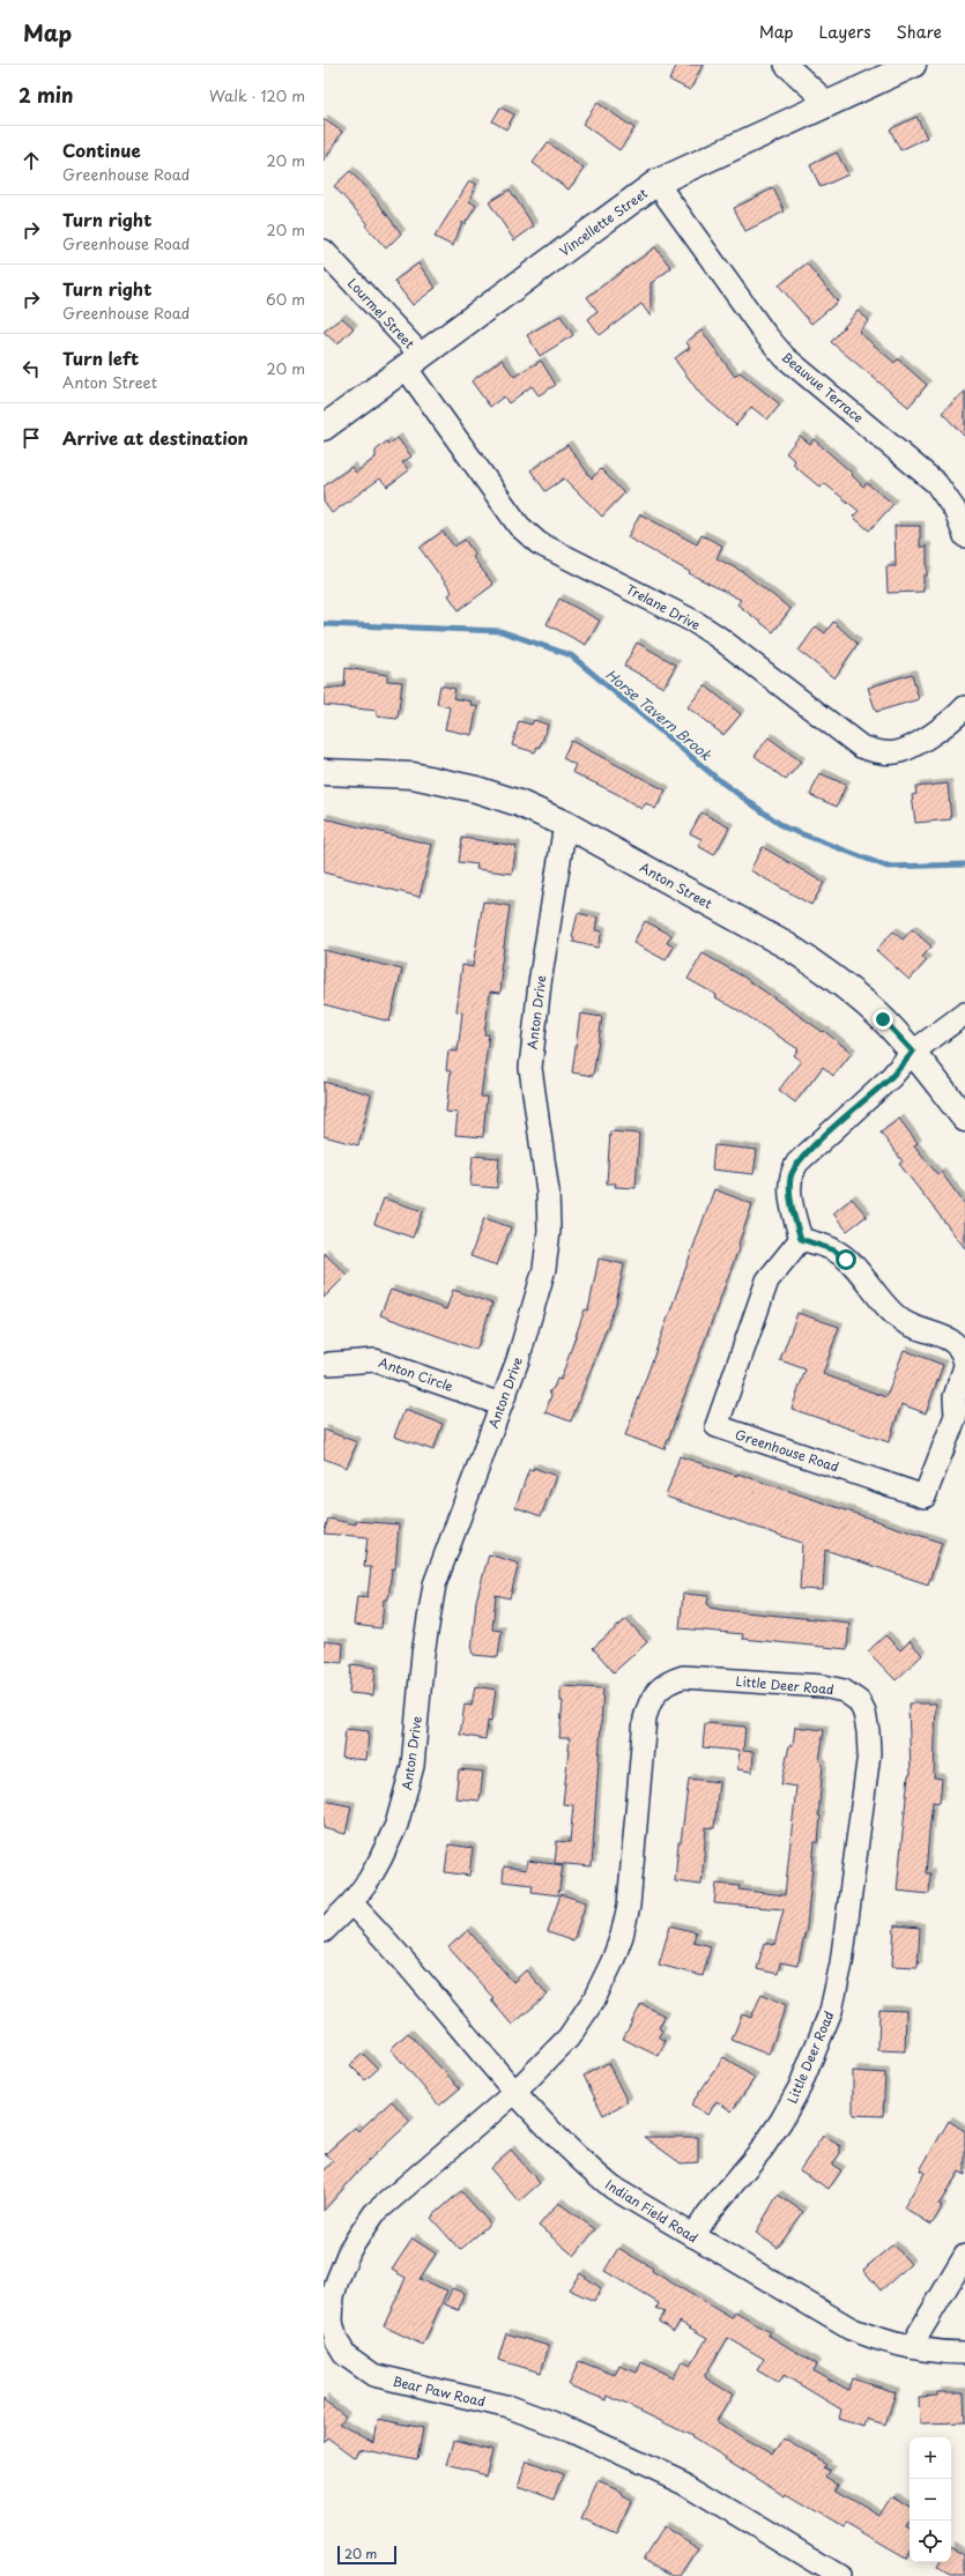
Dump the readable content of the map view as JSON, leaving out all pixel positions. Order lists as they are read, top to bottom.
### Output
{
  "streets": {
    "street": [
      "Vincellette Street",
      "Lourmel Street",
      "Beauvue Terrace",
      "Trelane Drive",
      "Anton Street",
      "Anton Drive",
      "Anton Circle",
      "Greenhouse Road",
      "Little Deer Road",
      "Indian Field Road",
      "Bear Paw Road"
    ]
  },
  "crossings": [
    ["Vincellette Street", "Lourmel Street"],
    ["Vincellette Street", "Beauvue Terrace"],
    ["Vincellette Street", "Trelane Drive"],
    ["Lourmel Street", "Trelane Drive"],
    ["Anton Street", "Anton Drive"],
    ["Anton Drive", "Anton Circle"],
    ["Anton Drive", "Indian Field Road"],
    ["Little Deer Road", "Indian Field Road"],
    ["Little Deer Road", "Bear Paw Road"],
    ["Indian Field Road", "Bear Paw Road"]
  ],
  "water": ["Horse Tavern Brook"],
  "scale_bar": "20 m",
  "page": {
    "header": "Map",
    "nav": ["Map", "Layers", "Share"],
    "heading": ["2 min", "Walk · 120 m"],
    "list": [
      ["Continue", "Greenhouse Road", "20 m"],
      ["Turn right", "Greenhouse Road", "20 m"],
      ["Turn right", "Greenhouse Road", "60 m"],
      ["Turn left", "Anton Street", "20 m"],
      "Arrive at destination"
    ],
    "map_buttons": ["+", "−"],
    "scale": "20 m"
  }
}
